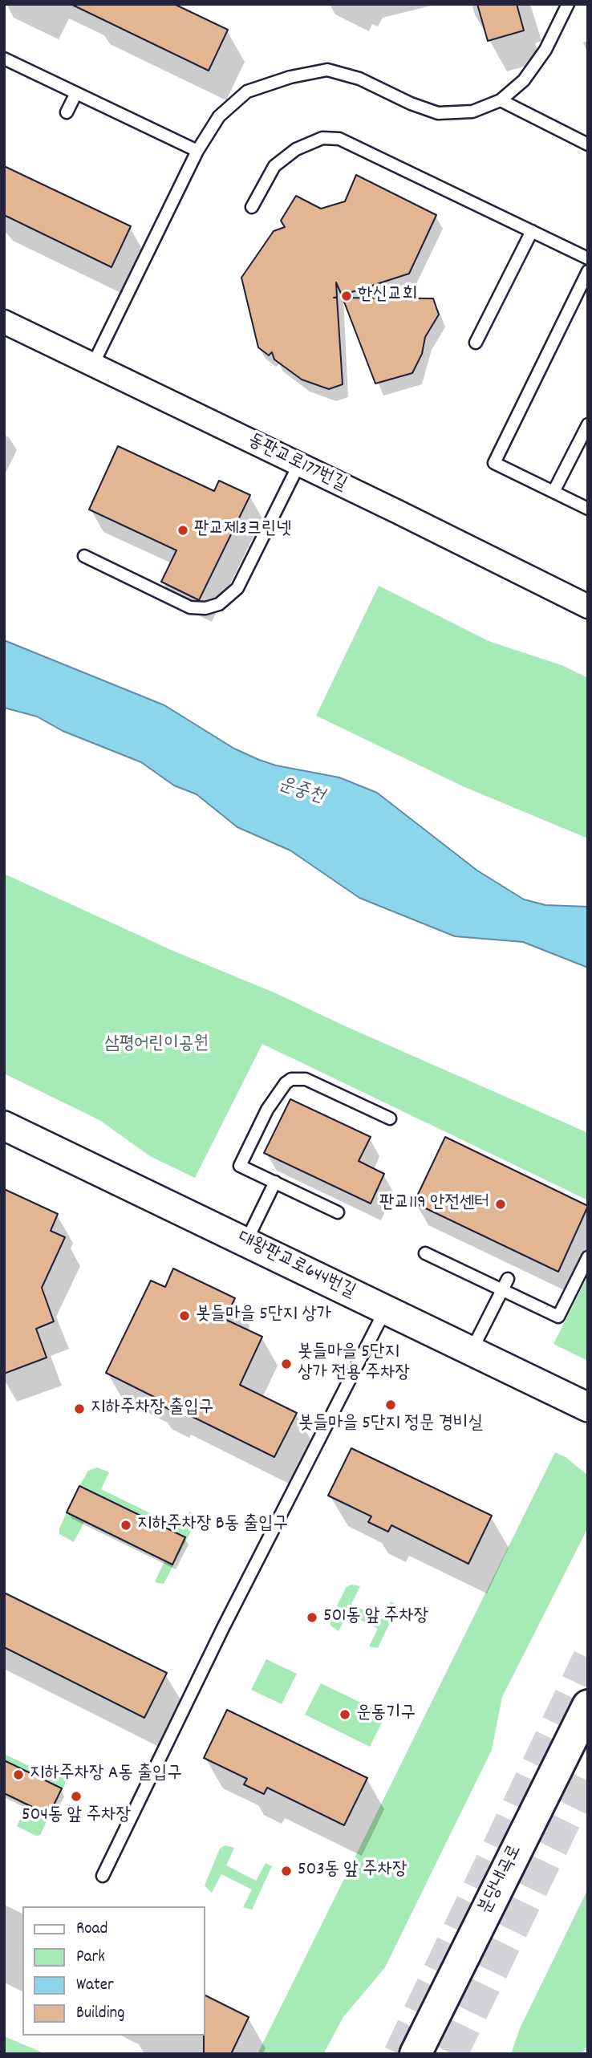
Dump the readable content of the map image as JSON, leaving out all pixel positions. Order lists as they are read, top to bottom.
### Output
{
  "streets": {
    "main road": ["분당내곡로"],
    "street": ["동판교로177번길", "대왕판교로644번길"]
  },
  "water": ["운중천"],
  "parks": ["삼평어린이공원"],
  "places": [
    "한신교회",
    "판교제3크린넷",
    "판교119 안전센터",
    "봇들마을 5단지 상가",
    "봇들마을 5단지 상가 전용 주차장",
    "봇들마을 5단지 정문 경비실",
    "지하주차장 출입구",
    "지하주차장 B동 출입구",
    "501동 앞 주차장",
    "운동기구",
    "지하주차장 A동 출입구",
    "504동 앞 주차장",
    "503동 앞 주차장"
  ],
  "legend": [
    "Road",
    "Park",
    "Water",
    "Building"
  ]
}
